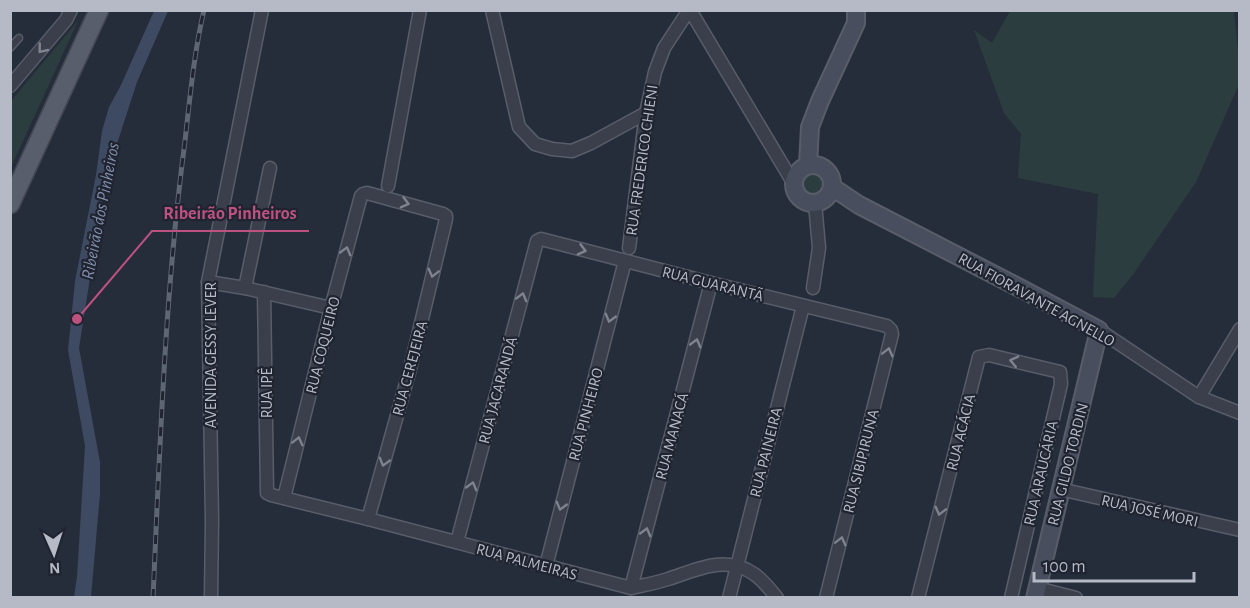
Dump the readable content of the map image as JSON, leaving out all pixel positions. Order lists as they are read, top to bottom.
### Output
{
  "streets": {
    "main road": ["RUA FIORAVANTE AGNELLO", "RUA GILDO TORDIN"],
    "street": [
      "RUA FREDERICO CHIENI",
      "RUA GUARANTÃ",
      "RUA COQUEIRO",
      "AVENIDA GESSY LEVER",
      "RUA CEREJEIRA",
      "RUA JACARANDÁ",
      "RUA IPÊ",
      "RUA PINHEIRO",
      "RUA ACÁCIA",
      "RUA MANACÁ",
      "RUA PAINEIRA",
      "RUA SIBIPIRUNA",
      "RUA ARAUCÁRIA",
      "RUA JOSÉ MORI",
      "RUA PALMEIRAS"
    ]
  },
  "crossings": [
    ["RUA GUARANTÃ", "RUA JACARANDÁ"],
    ["RUA GUARANTÃ", "RUA PINHEIRO"],
    ["RUA GUARANTÃ", "RUA MANACÁ"],
    ["RUA GUARANTÃ", "RUA PAINEIRA"],
    ["RUA GUARANTÃ", "RUA SIBIPIRUNA"],
    ["RUA FIORAVANTE AGNELLO", "RUA GILDO TORDIN"],
    ["RUA COQUEIRO", "RUA CEREJEIRA"],
    ["RUA COQUEIRO", "RUA PALMEIRAS"],
    ["RUA CEREJEIRA", "RUA PALMEIRAS"],
    ["RUA JACARANDÁ", "RUA PALMEIRAS"],
    ["RUA IPÊ", "RUA PALMEIRAS"],
    ["RUA PINHEIRO", "RUA PALMEIRAS"],
    ["RUA ACÁCIA", "RUA ARAUCÁRIA"],
    ["RUA MANACÁ", "RUA PALMEIRAS"],
    ["RUA PAINEIRA", "RUA PALMEIRAS"],
    ["RUA GILDO TORDIN", "RUA JOSÉ MORI"]
  ],
  "one_way": [
    "RUA CEREJEIRA",
    "RUA JACARANDÁ",
    "RUA PINHEIRO",
    "RUA MANACÁ",
    "RUA SIBIPIRUNA"
  ],
  "water": ["Ribeirão dos Pinheiros"],
  "places": ["Ribeirão Pinheiros"],
  "scale_bar": "100 m",
  "north": "bottom"
}
